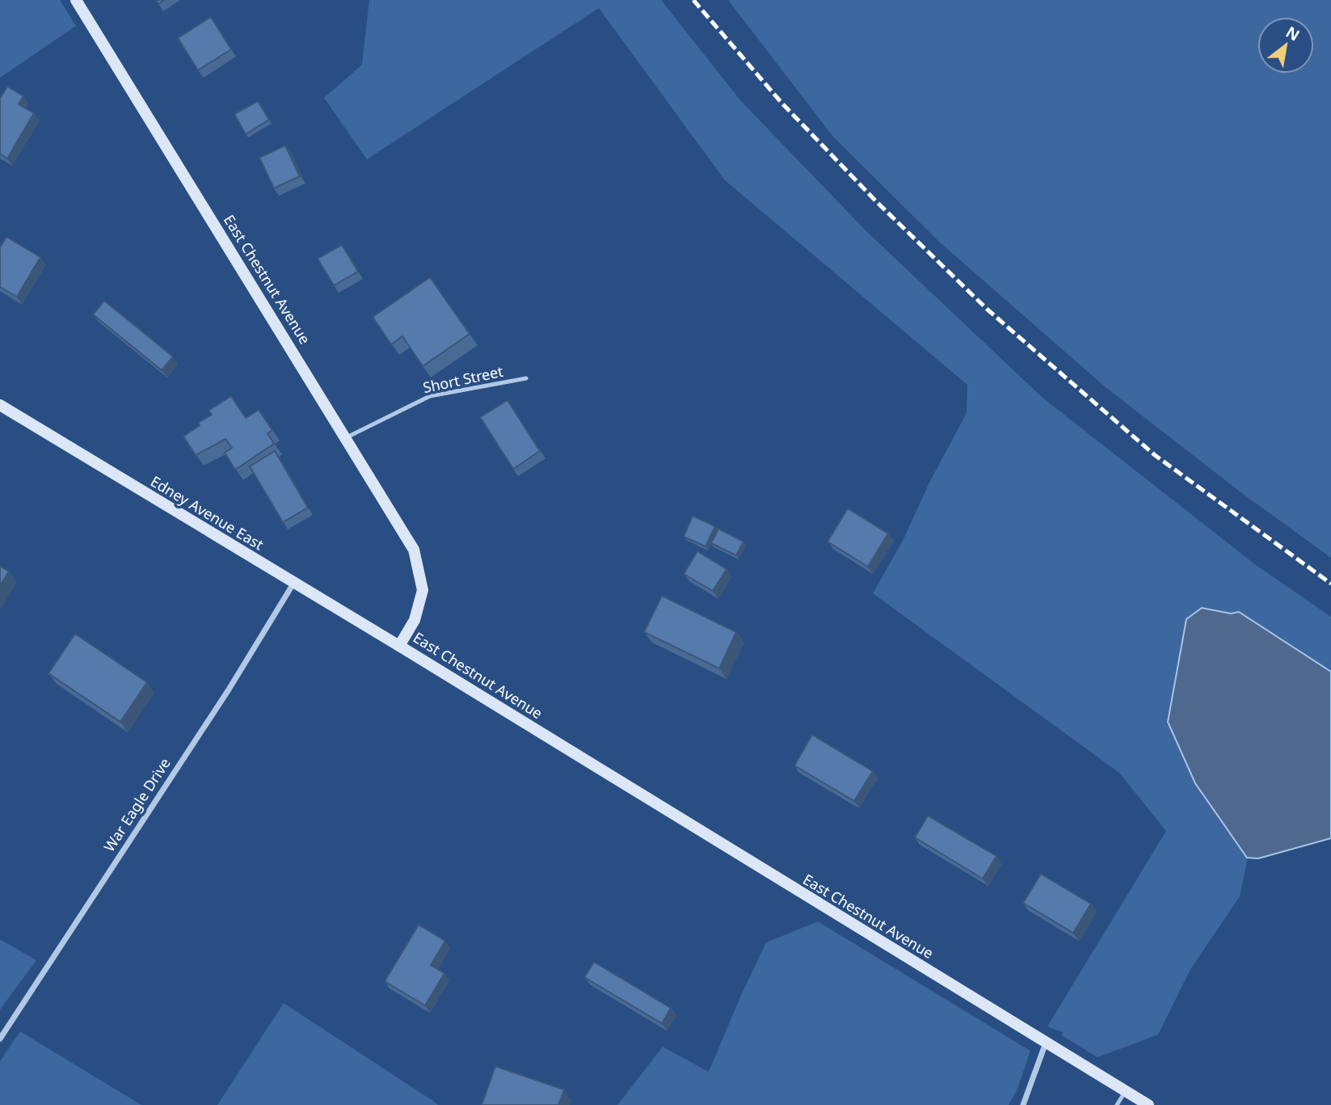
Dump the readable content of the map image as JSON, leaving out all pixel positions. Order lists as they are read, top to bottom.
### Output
{
  "streets": {
    "street": ["East Chestnut Avenue", "Edney Avenue East", "War Eagle Drive"],
    "lane": ["Short Street"]
  },
  "crossings": [
    ["East Chestnut Avenue", "Short Street"],
    ["East Chestnut Avenue", "Edney Avenue East"],
    ["Edney Avenue East", "War Eagle Drive"]
  ],
  "north": "top right"
}
